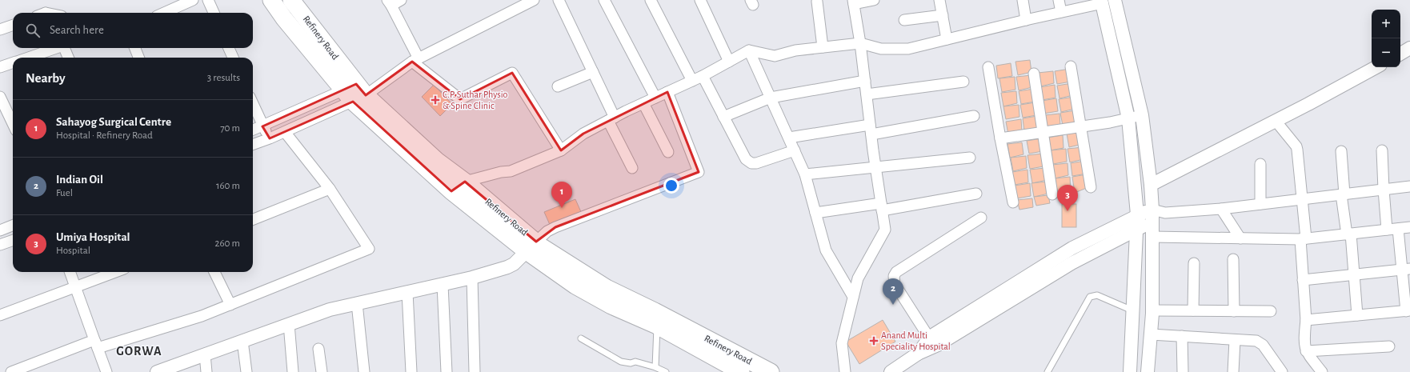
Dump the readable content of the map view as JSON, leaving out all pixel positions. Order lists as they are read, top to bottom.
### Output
{
  "streets": {
    "main road": ["Refinery Road"]
  },
  "districts": ["GORWA"],
  "places": {
    "health": ["C.P. Suthar Physio & Spine Clinic", "Anand Multi Speciality Hospital"]
  },
  "page": {
    "map_buttons": ["+", "−"],
    "search": "Search here",
    "heading": ["Nearby", "3 results"],
    "list": [
      {
        "mark": "1",
        "name": "Sahayog Surgical Centre",
        "note": "Hospital · Refinery Road",
        "value": "70 m"
      },
      {
        "mark": "2",
        "name": "Indian Oil",
        "note": "Fuel",
        "value": "160 m"
      },
      {
        "mark": "3",
        "name": "Umiya Hospital",
        "note": "Hospital",
        "value": "260 m"
      }
    ],
    "pins": ["1", "3", "2"]
  }
}
